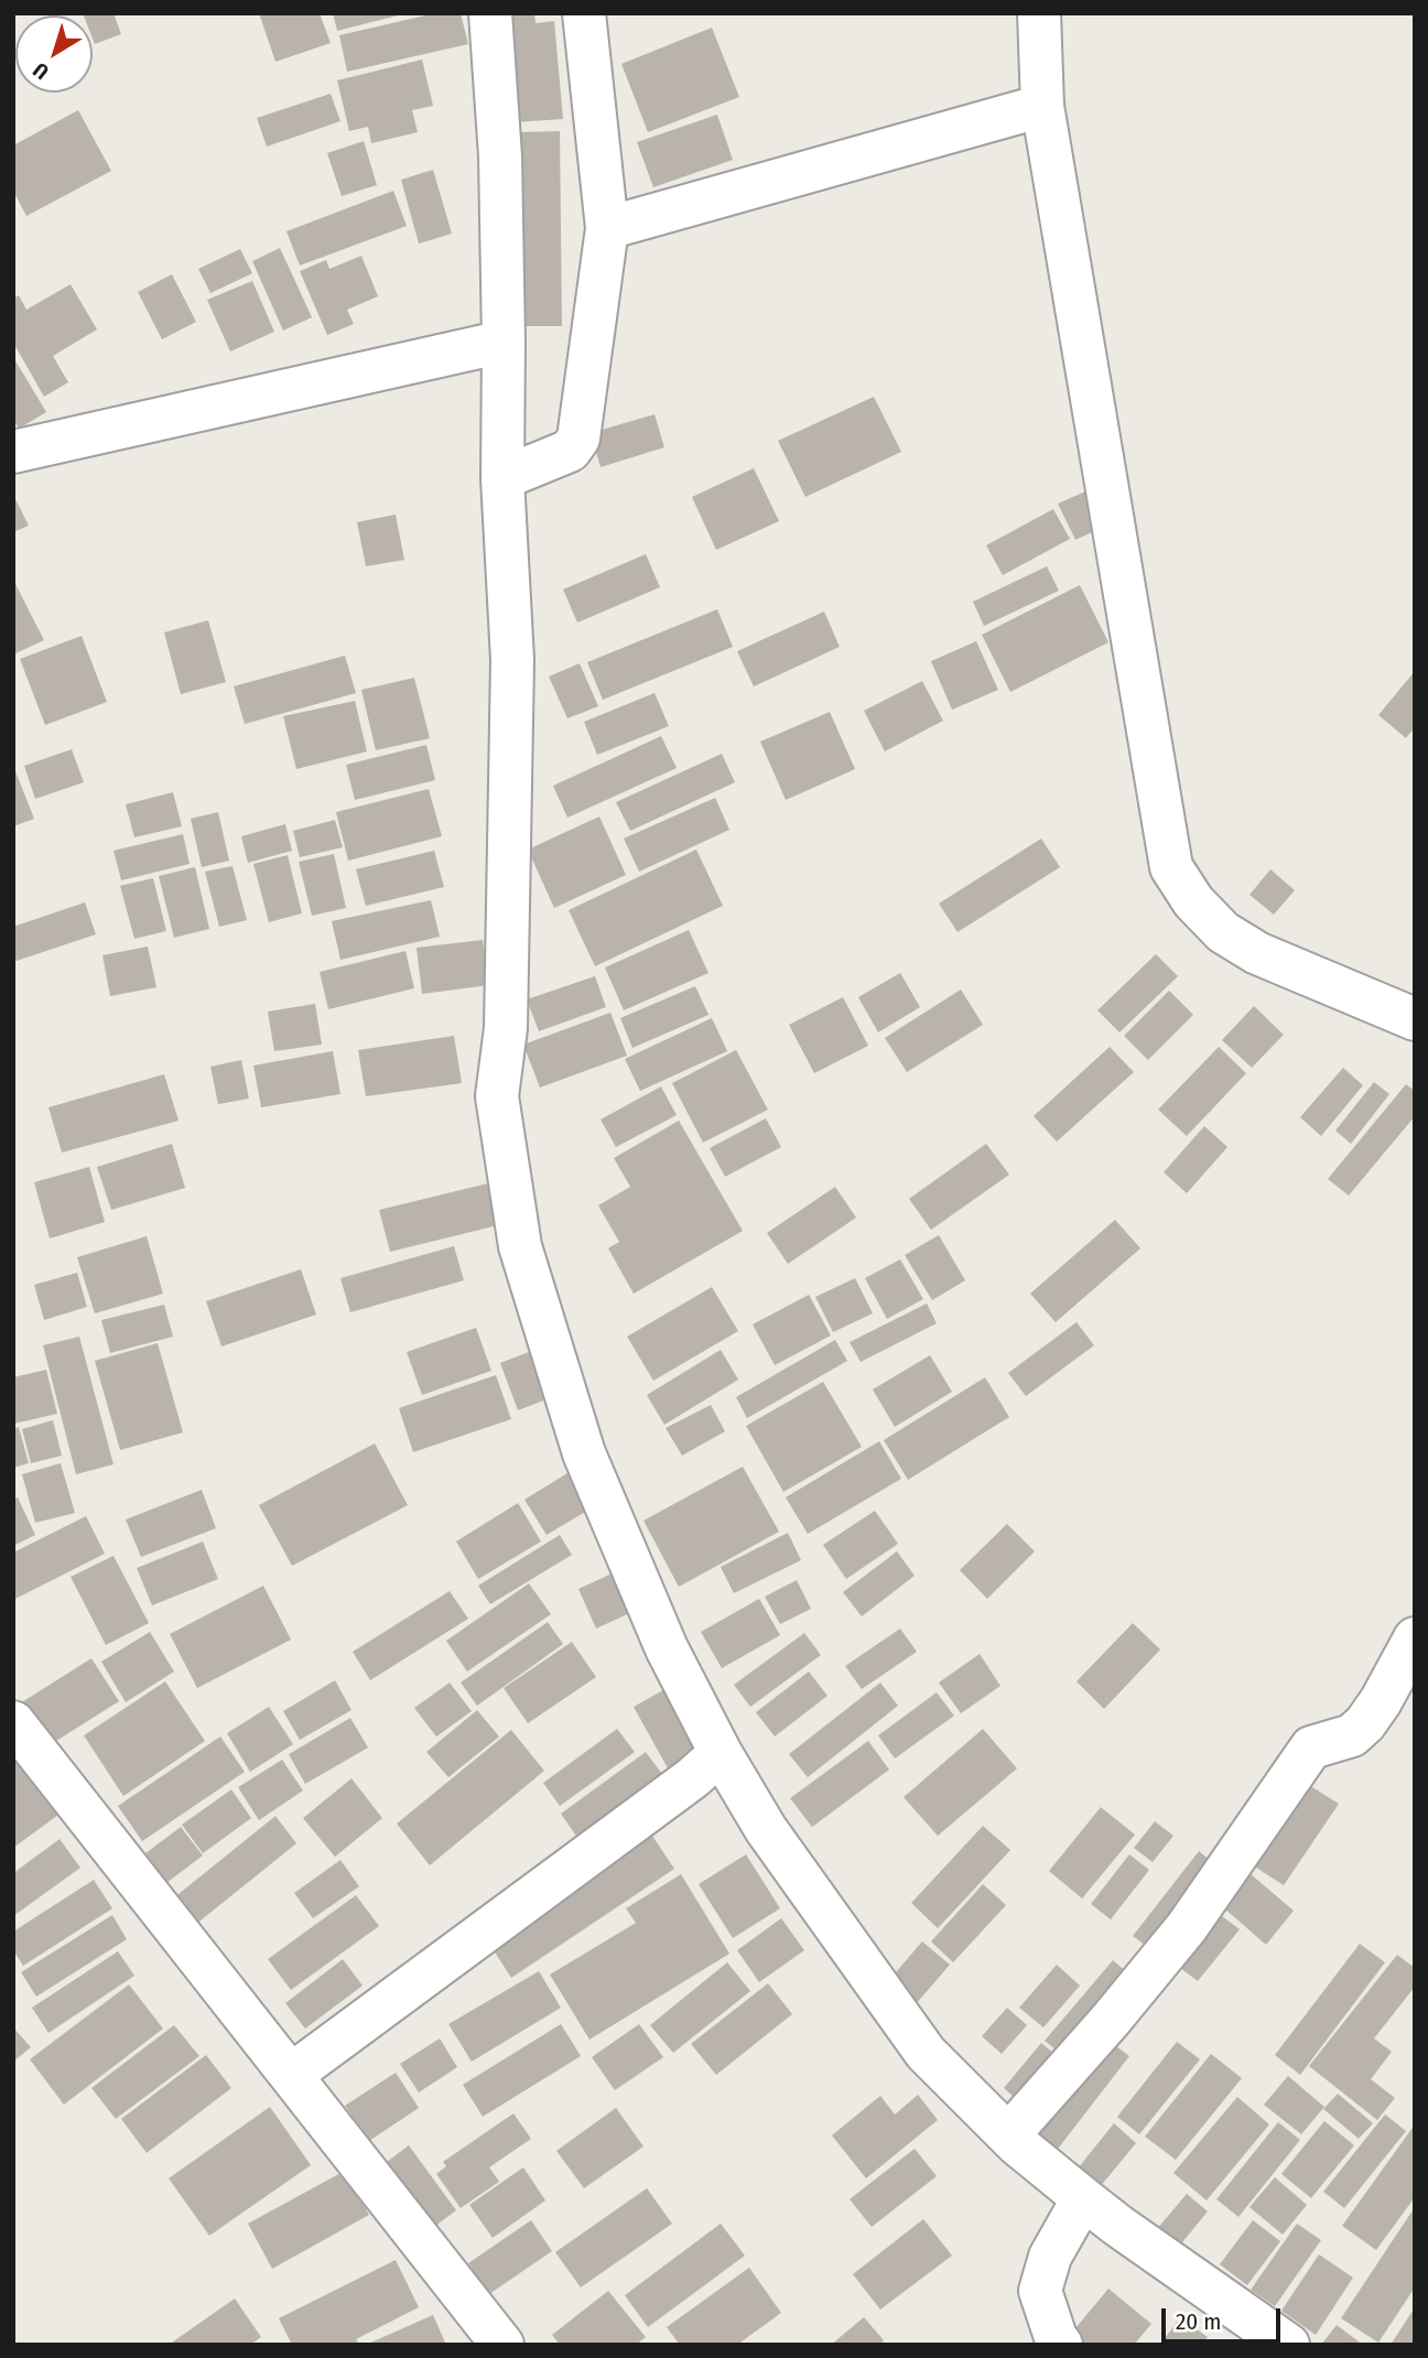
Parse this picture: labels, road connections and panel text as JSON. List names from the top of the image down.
{
  "scale_bar": "20 m",
  "north": "bottom left"
}
